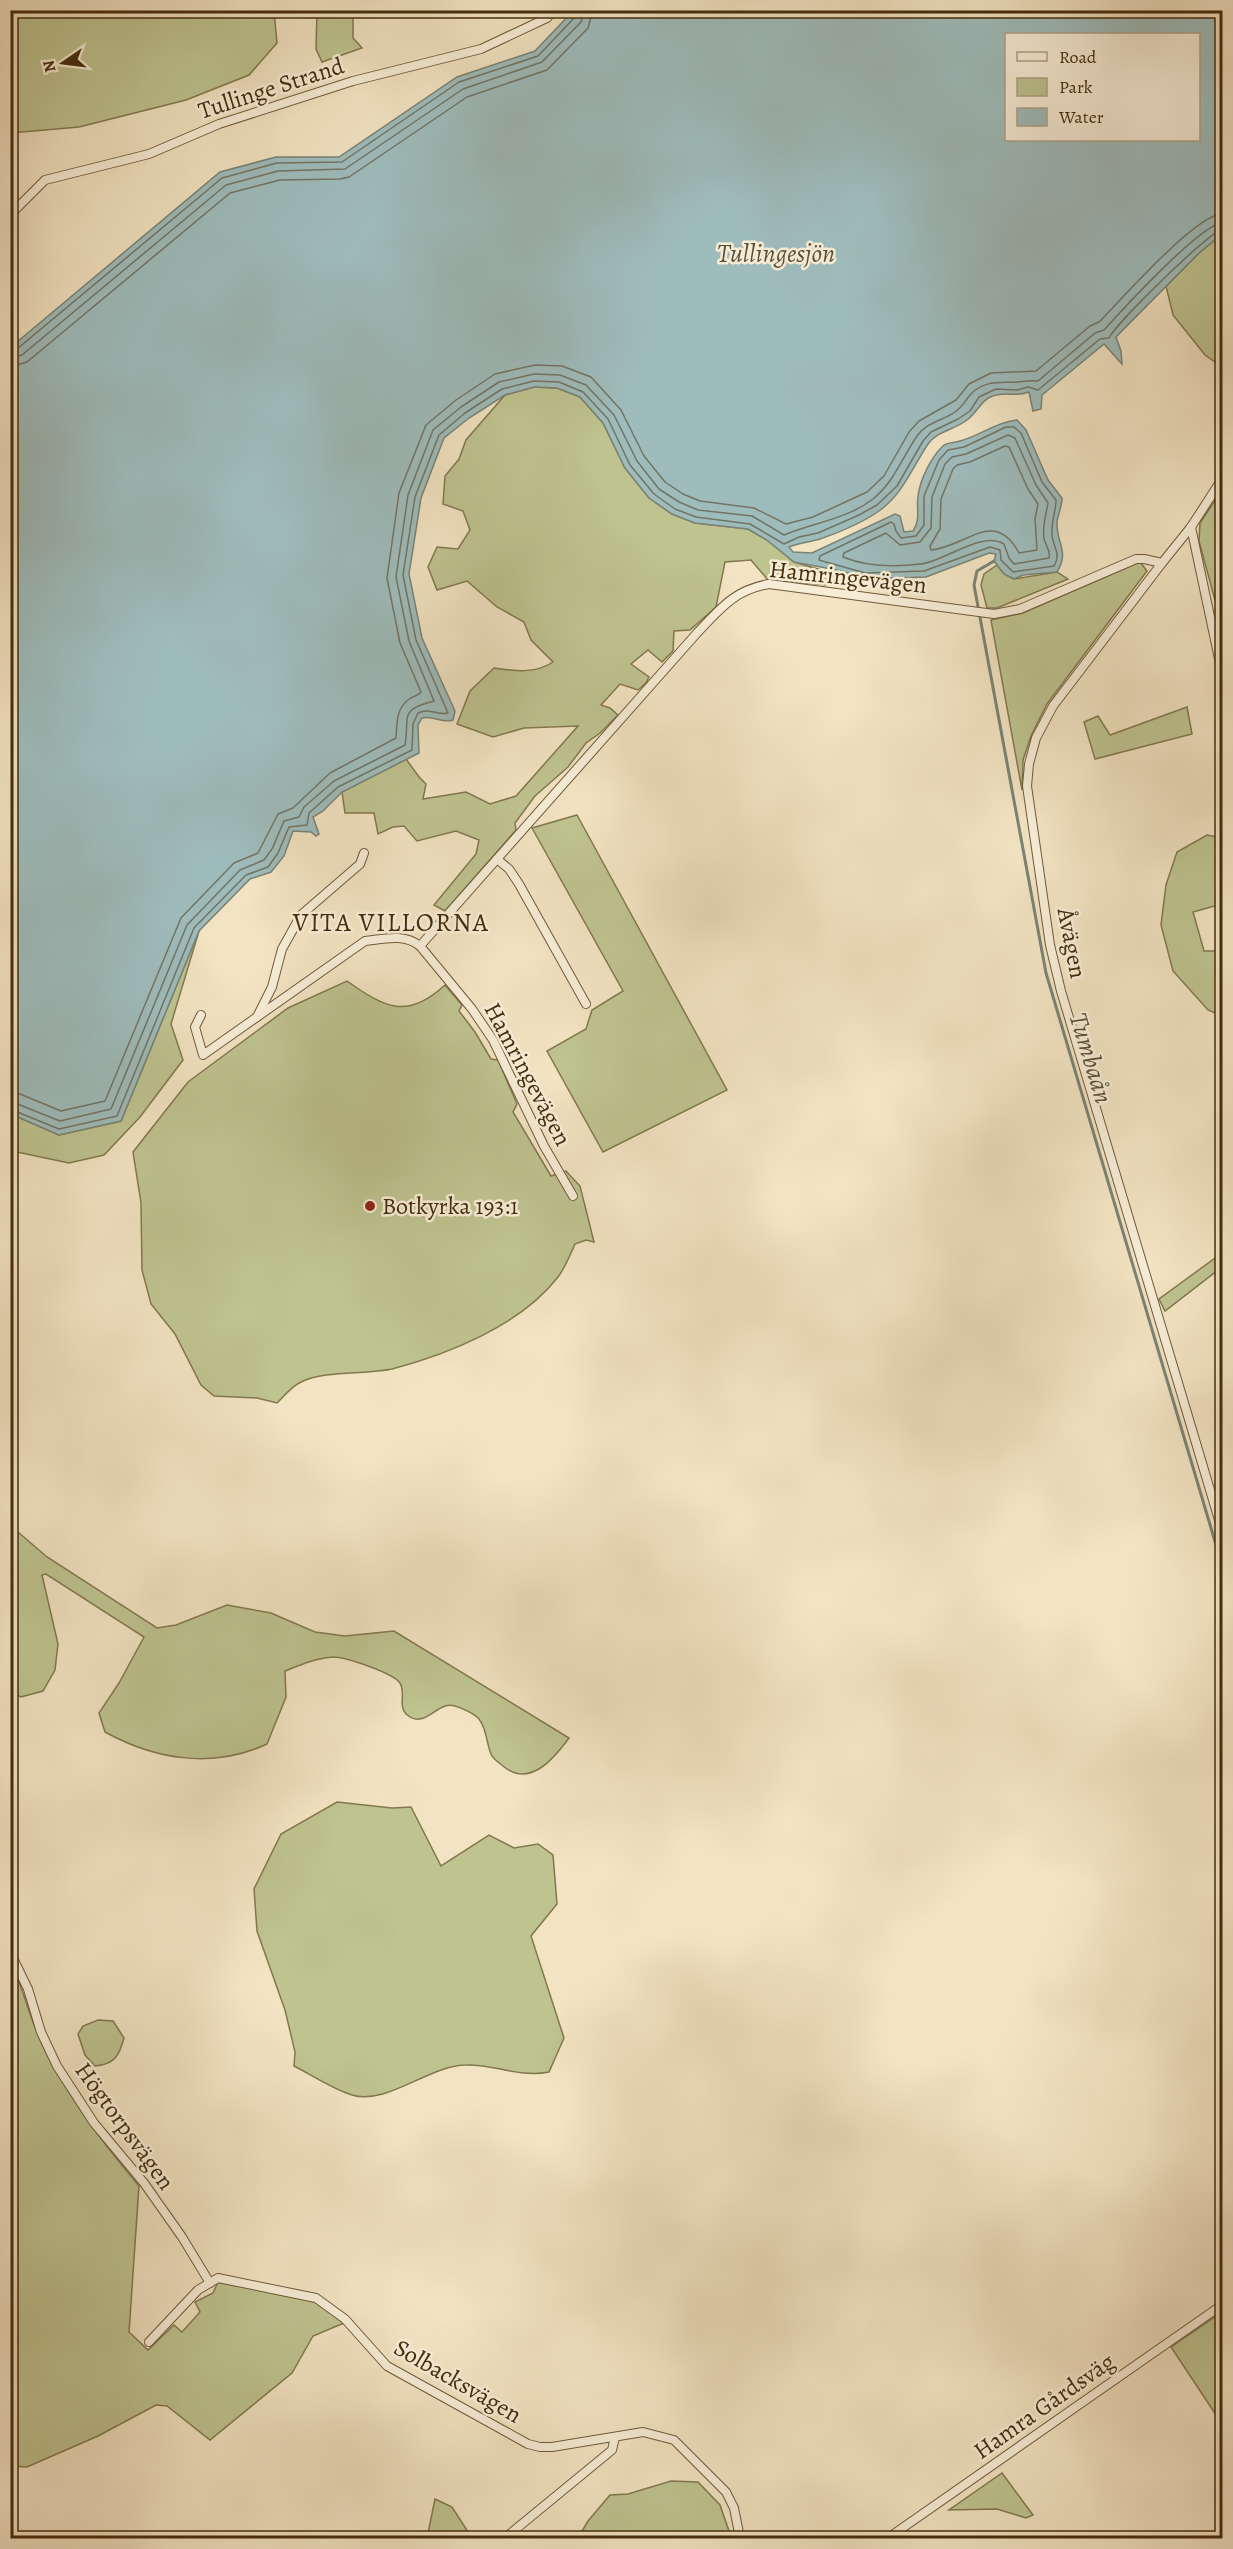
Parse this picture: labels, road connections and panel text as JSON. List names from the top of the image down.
{
  "streets": {
    "street": [
      "Tullinge Strand",
      "Hamringevägen",
      "Åvägen",
      "Högtorpsvägen",
      "Solbacksvägen",
      "Hamra Gårdsväg"
    ]
  },
  "crossings": [
    ["Hamringevägen", "Åvägen"],
    ["Högtorpsvägen", "Solbacksvägen"]
  ],
  "districts": ["VITA VILLORNA"],
  "water": ["Tullingesjön", "Tumbaån"],
  "places": ["Botkyrka 193:1"],
  "legend": ["Road", "Park", "Water"],
  "north": "left"
}
